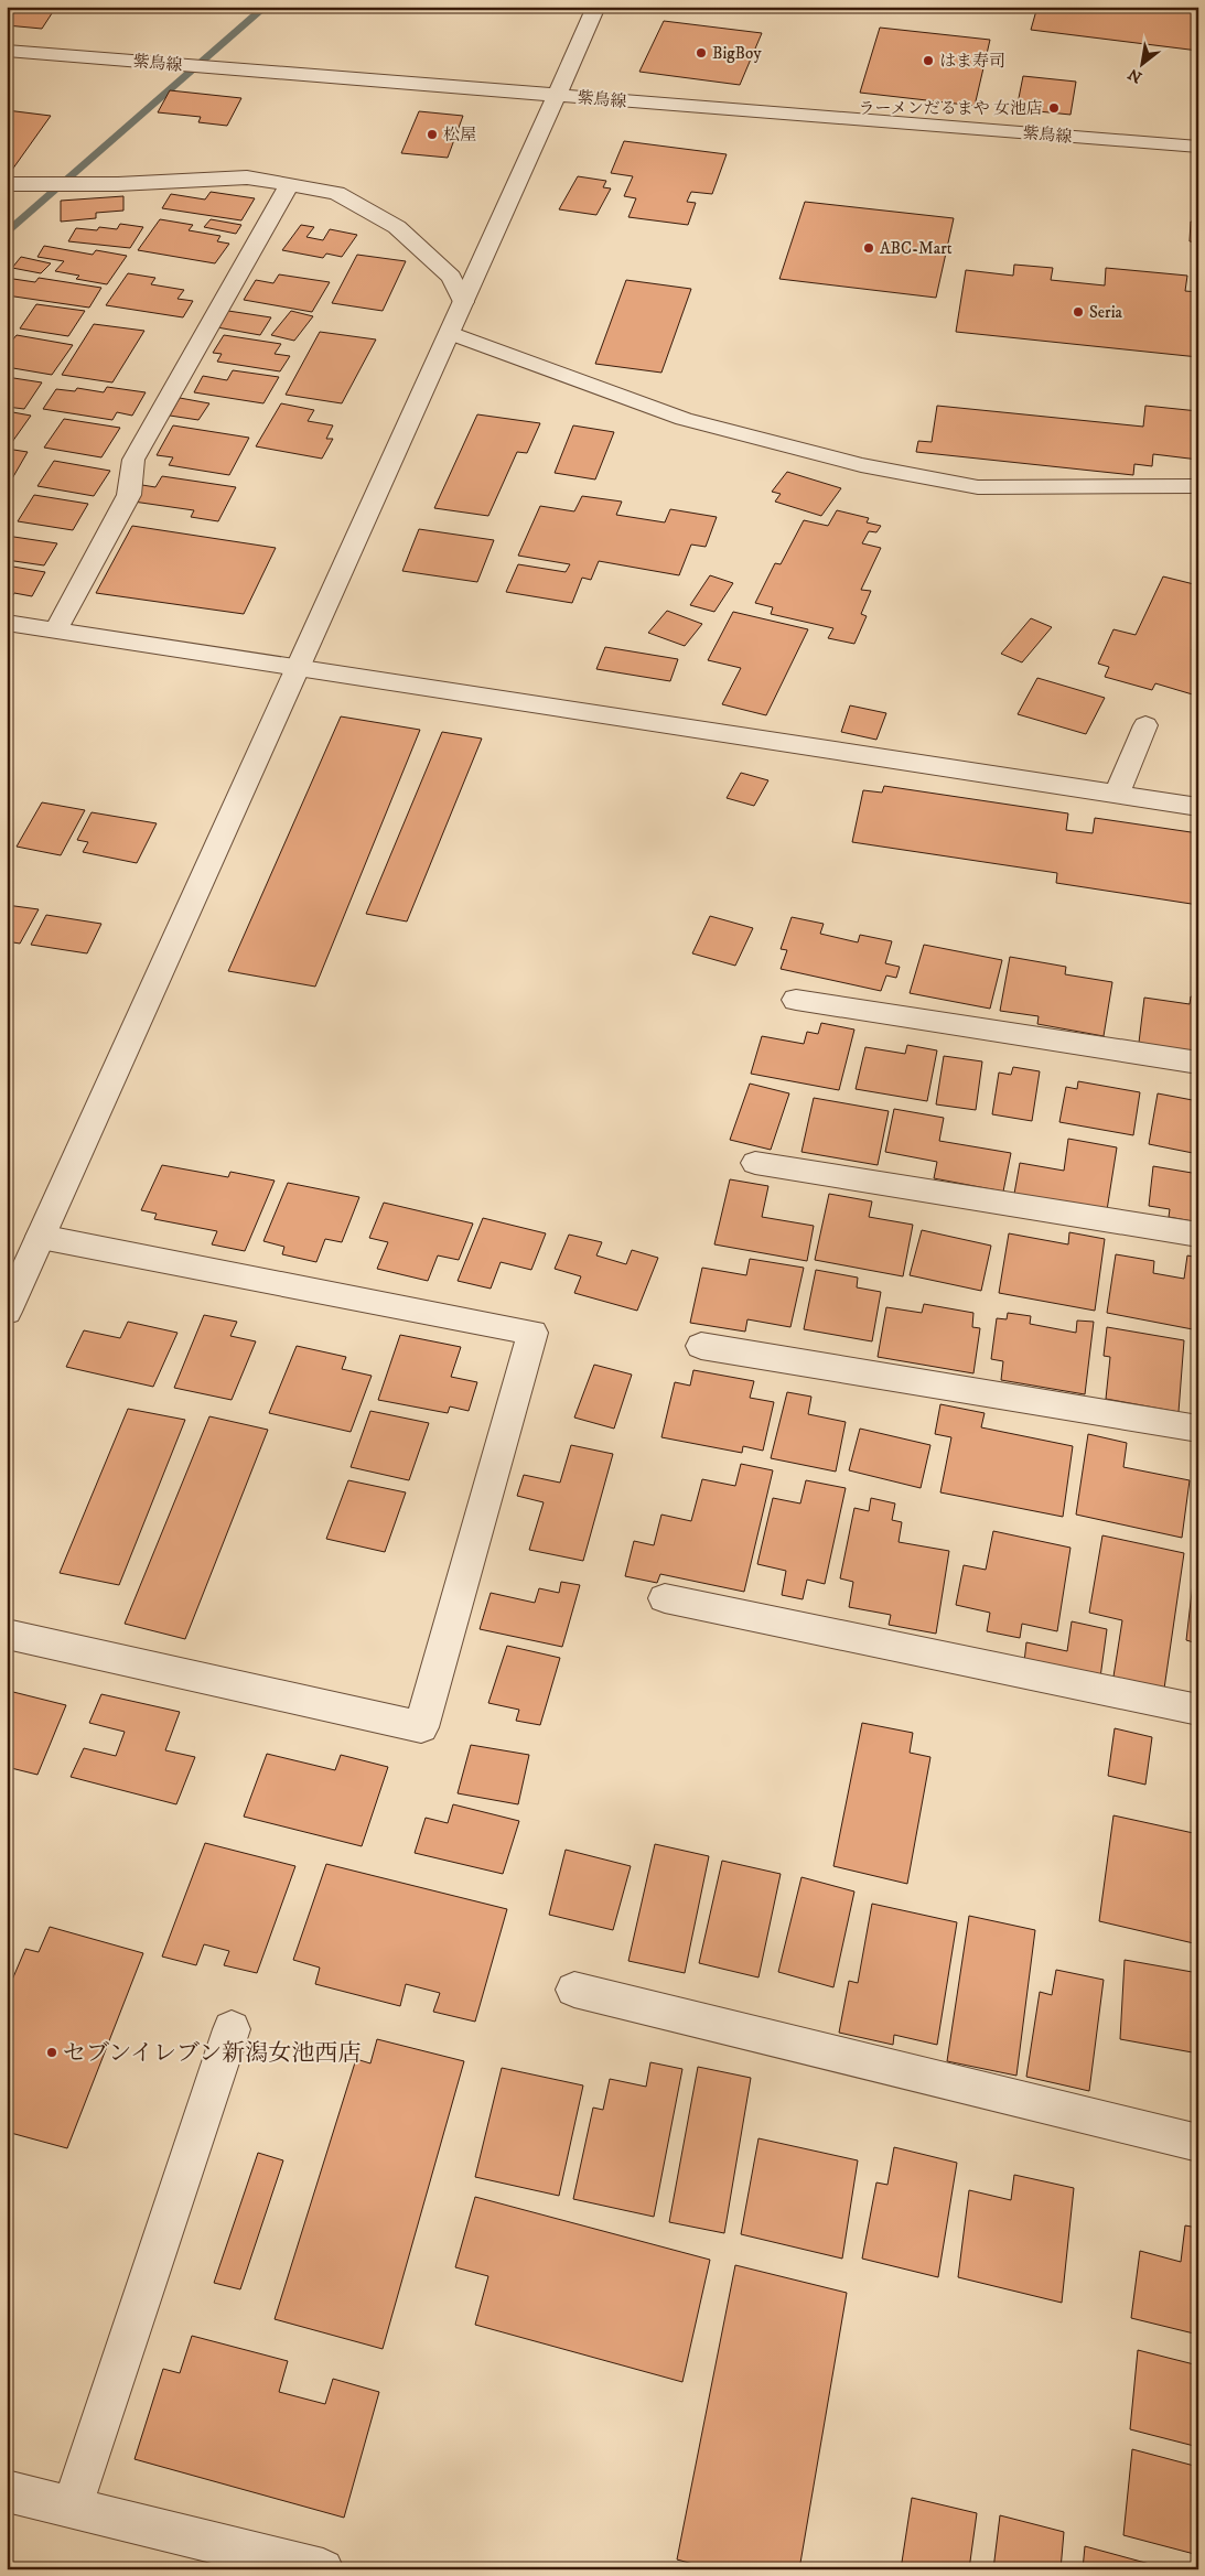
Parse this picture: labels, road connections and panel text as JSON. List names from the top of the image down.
{
  "streets": {
    "street": ["紫鳥線"]
  },
  "places": [
    "BigBoy",
    "はま寿司",
    "ラーメンだるまや 女池店",
    "松屋",
    "ABC-Mart",
    "Seria",
    "セブンイレブン新潟女池西店"
  ],
  "north": "bottom left"
}
